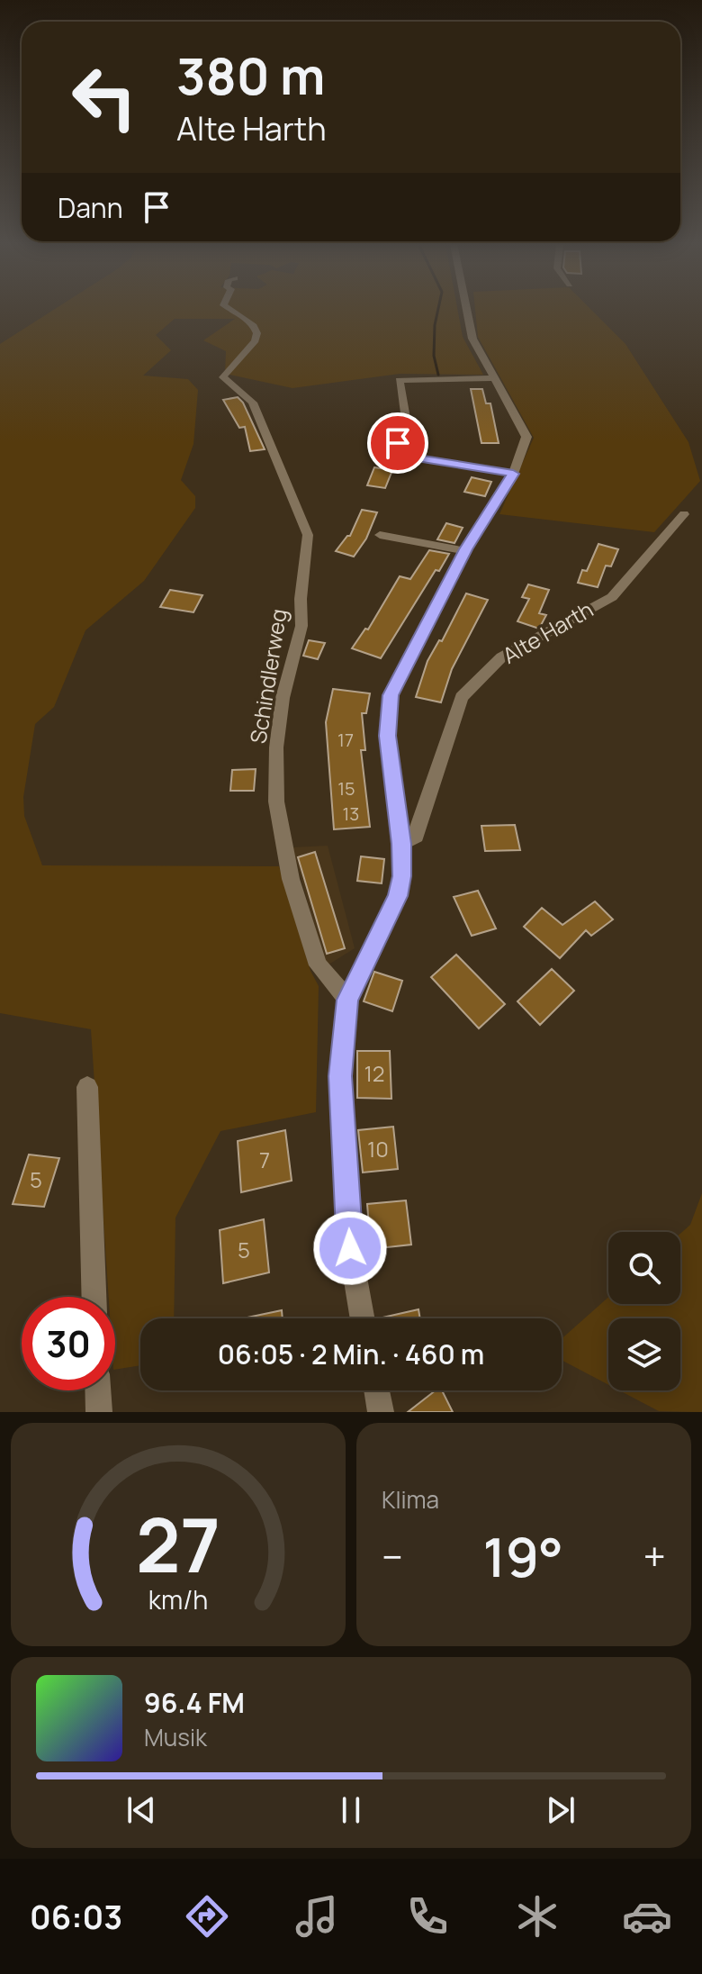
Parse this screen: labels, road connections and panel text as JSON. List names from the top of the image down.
{
  "streets": {
    "street": ["Alte Harth", "Schindlerweg"]
  },
  "house_numbers": [
    "17",
    "15",
    "13",
    "12",
    "10",
    "7",
    "5",
    "5"
  ],
  "page": {
    "turn": ["380 m", "Alte Harth"],
    "then": "Dann",
    "limit": "30",
    "trip": "06:05 · 2 Min. · 460 m",
    "tile": "Klima",
    "heat": ["−", "19°", "+"],
    "song": ["96.4 FM", "Musik"],
    "tabs": "06:03",
    "gauge": ["27", "km/h"]
  }
}
